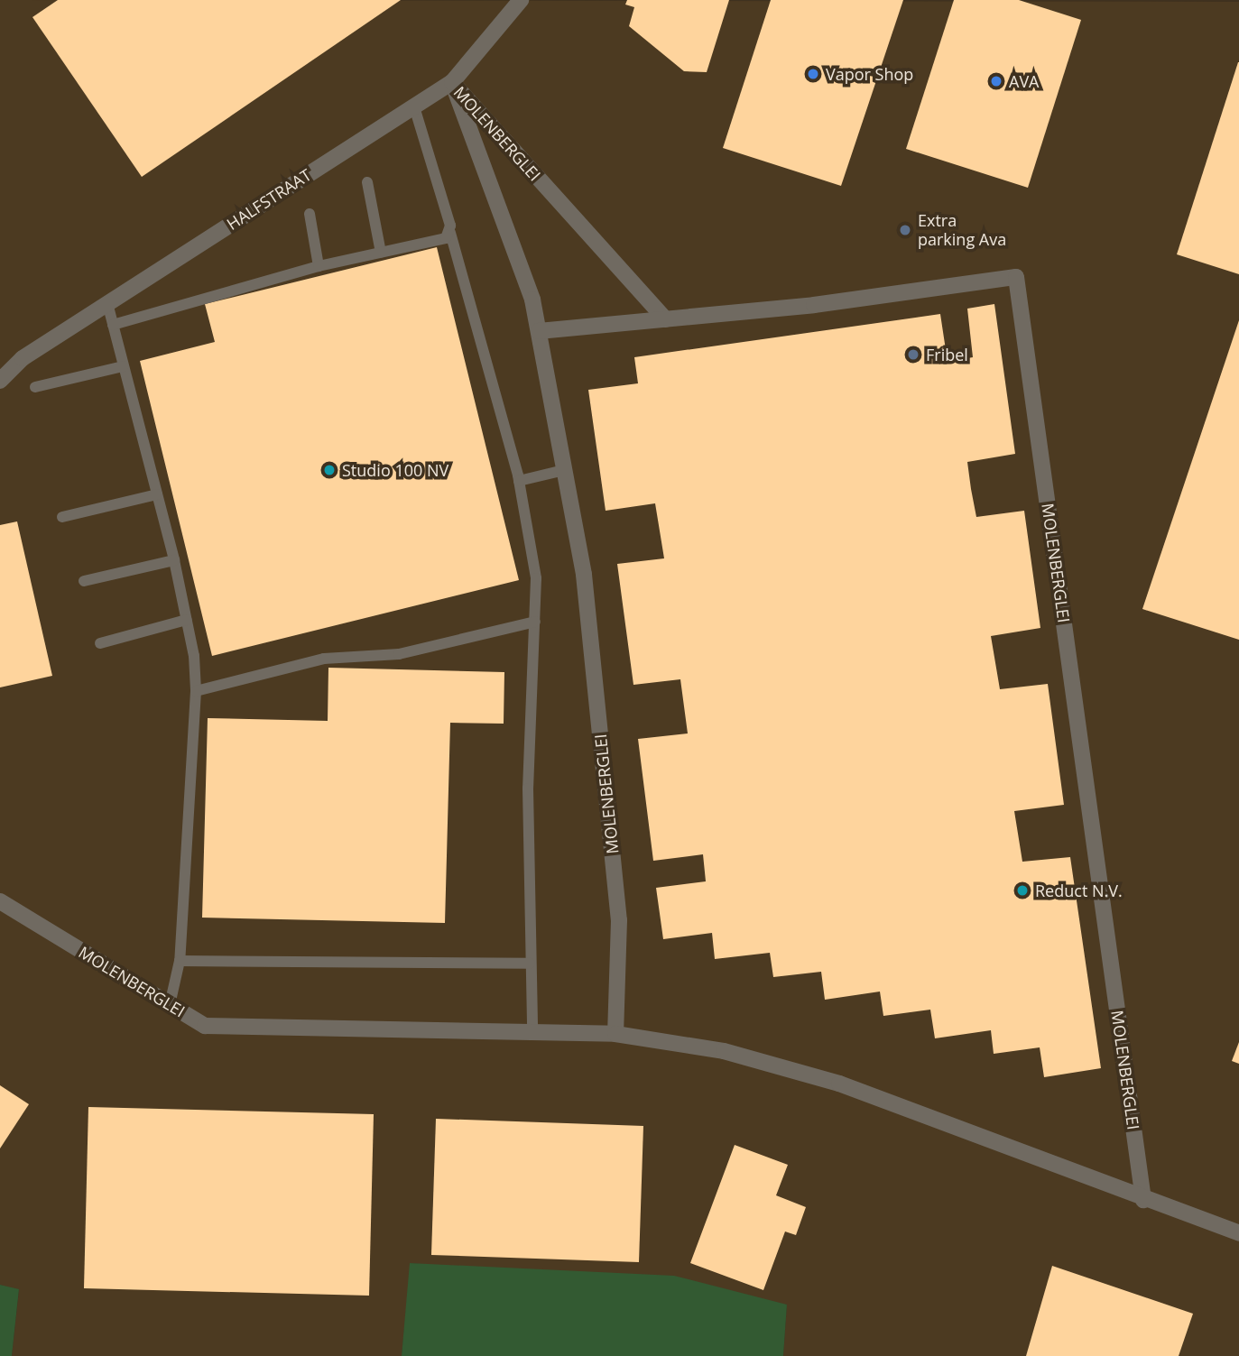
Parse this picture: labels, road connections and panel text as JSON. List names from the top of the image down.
{
  "streets": {
    "street": ["MOLENBERGLEI", "HALFSTRAAT"]
  },
  "crossings": [
    ["MOLENBERGLEI", "HALFSTRAAT"]
  ],
  "places": [
    "Vapor Shop",
    "AVA",
    "Extra parking Ava",
    "Fribel",
    "Studio 100 NV",
    "Reduct N.V."
  ]
}
